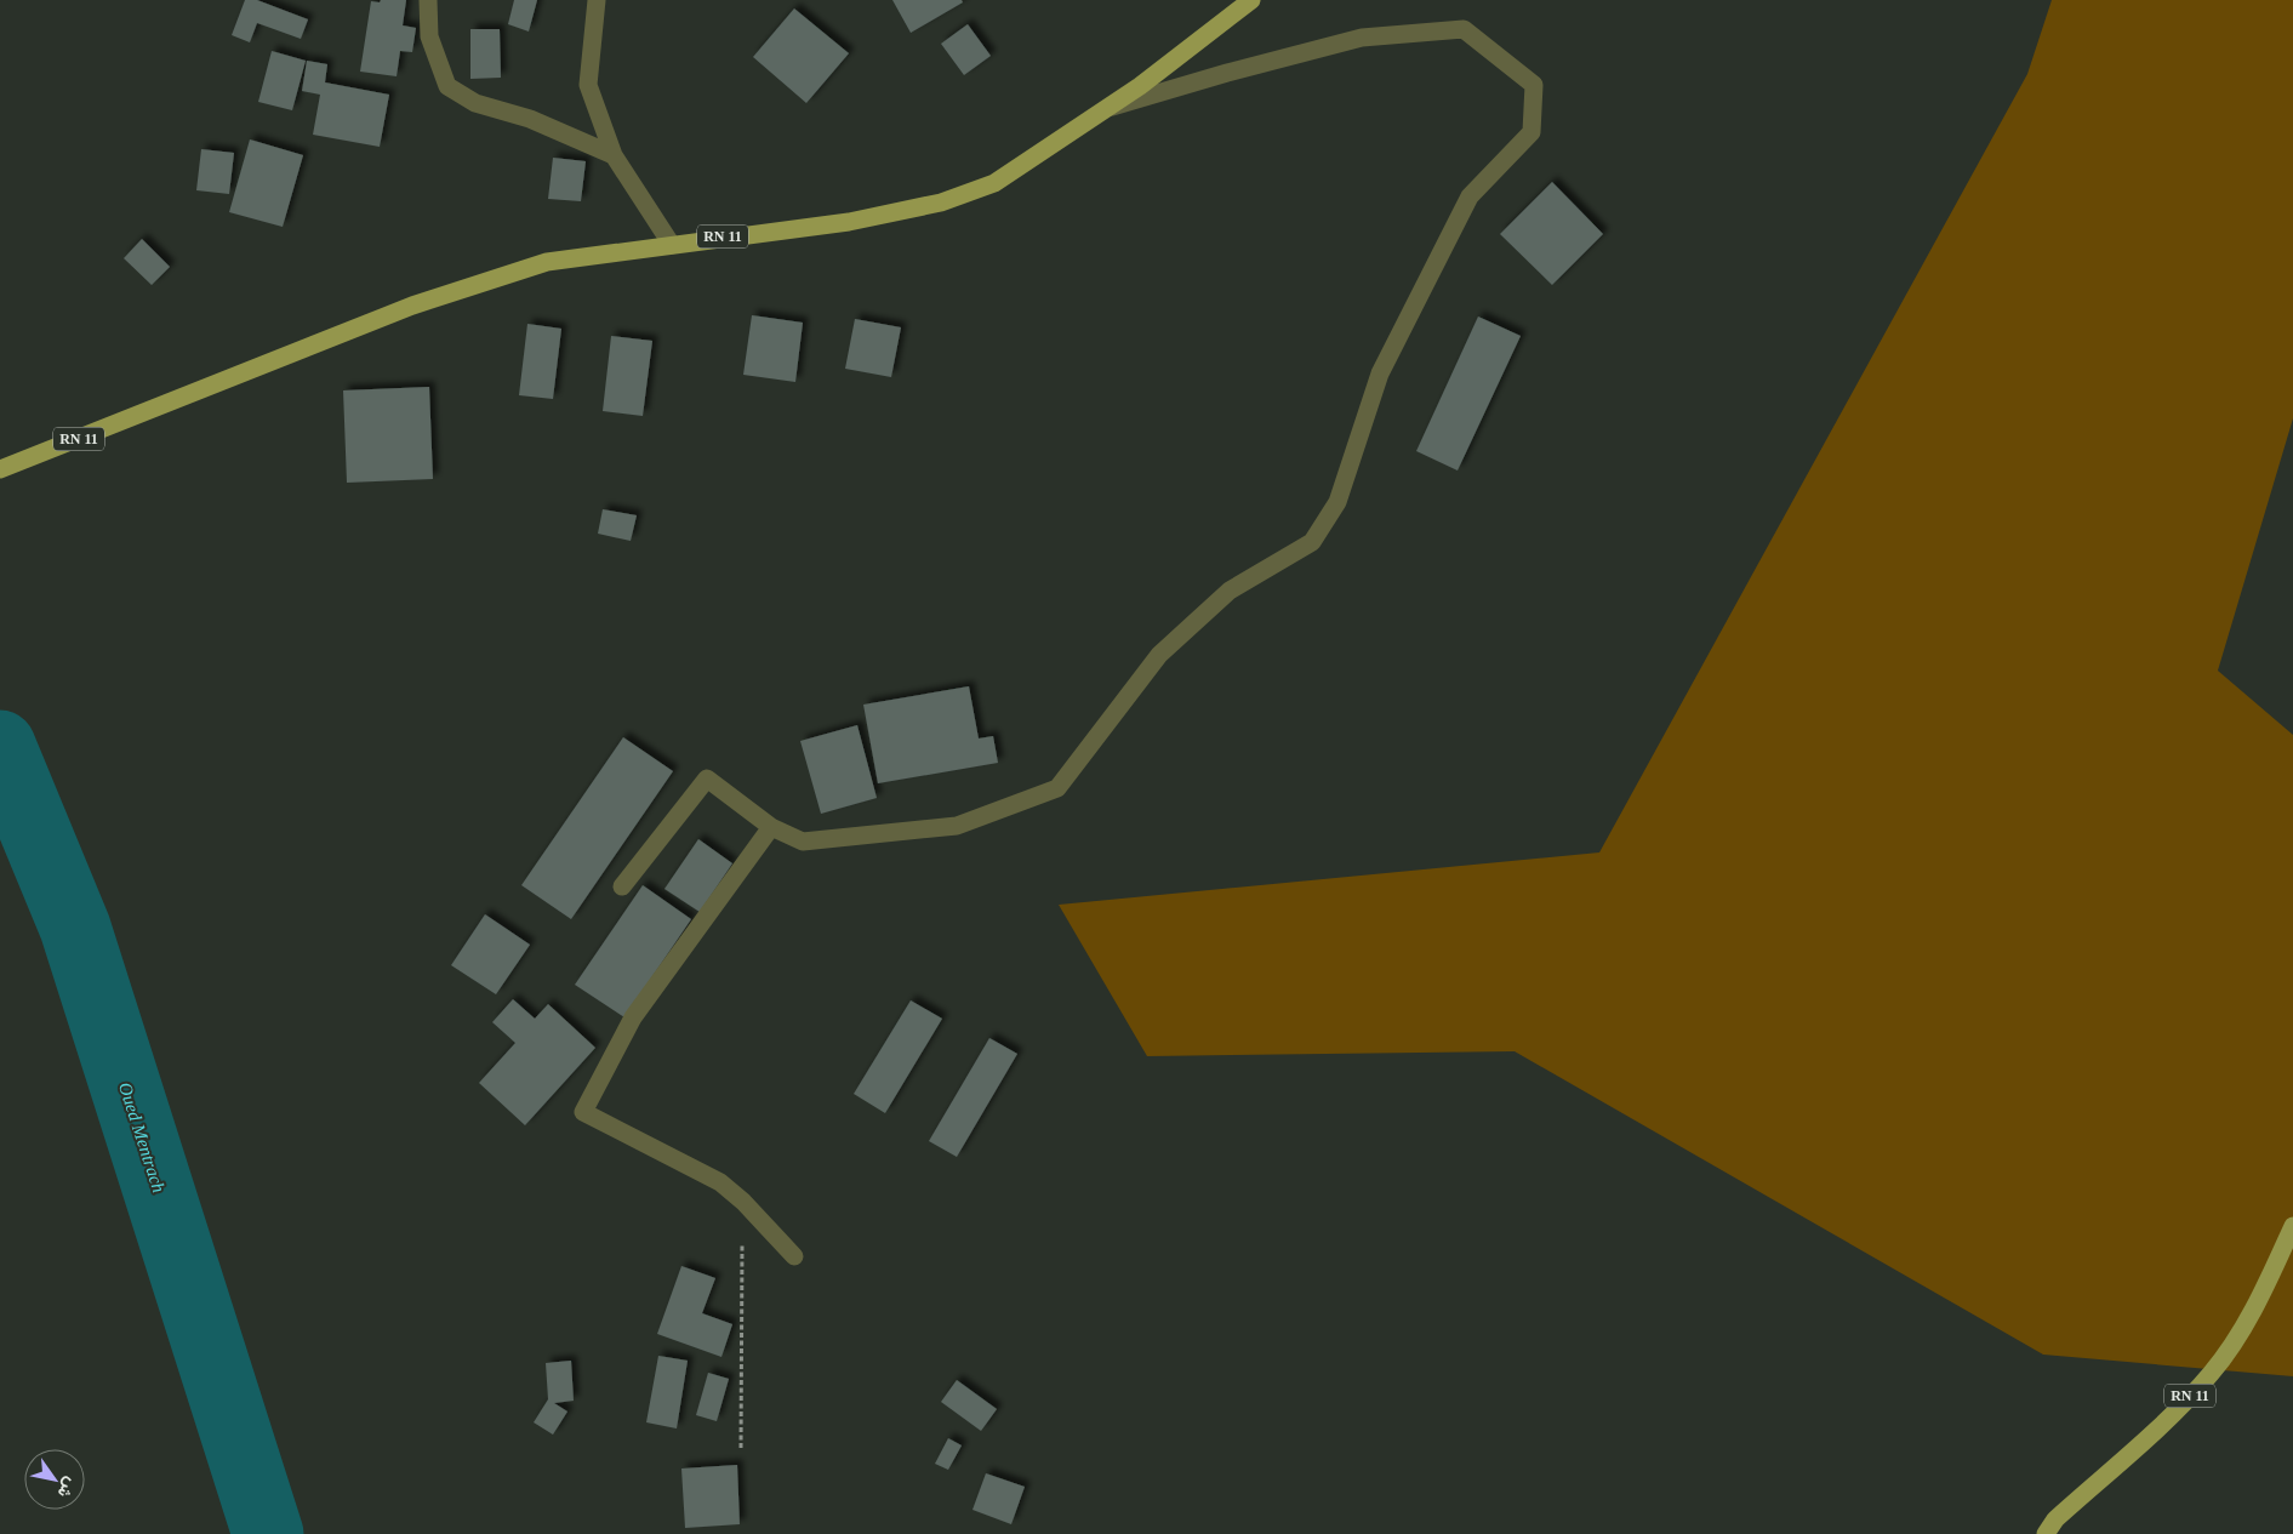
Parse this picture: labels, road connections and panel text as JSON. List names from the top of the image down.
{
  "streets": {
    "main road": ["RN 11"]
  },
  "water": ["Oued Mentrach"],
  "north": "bottom right"
}
